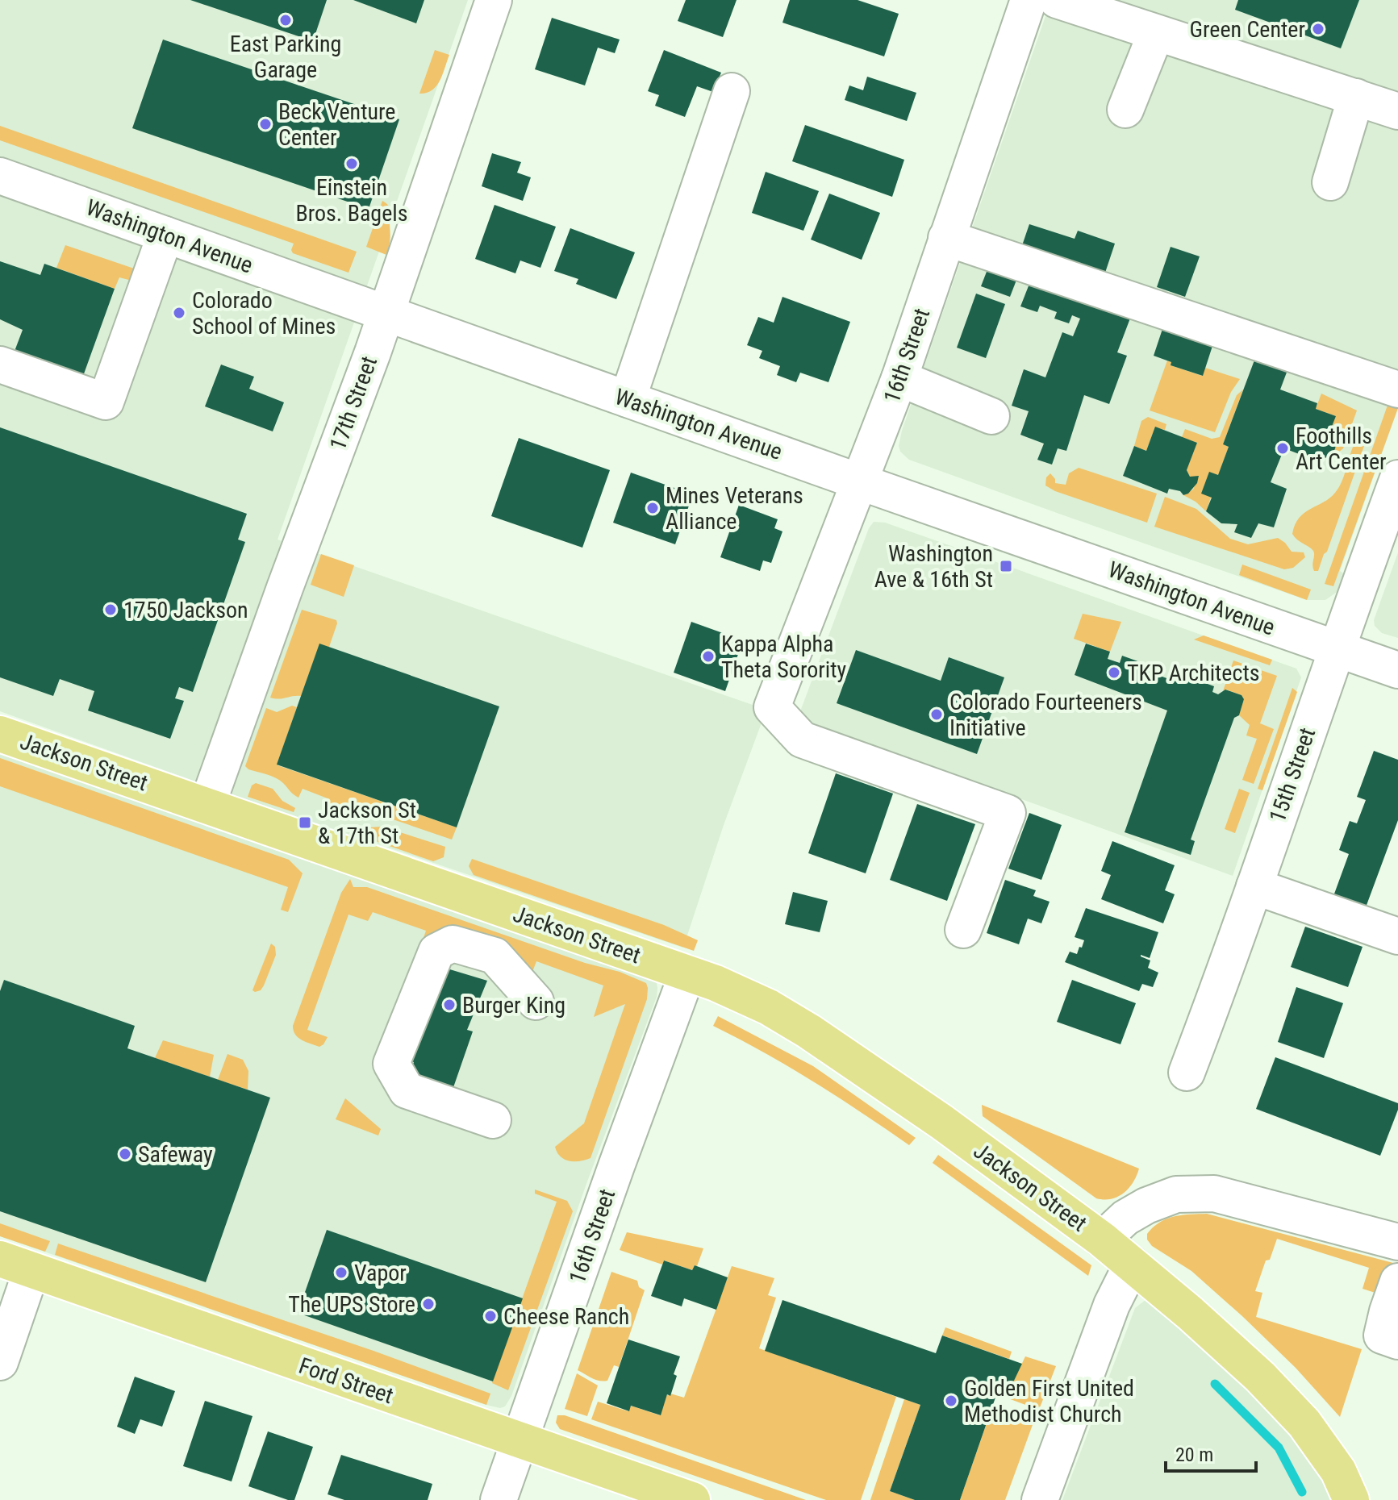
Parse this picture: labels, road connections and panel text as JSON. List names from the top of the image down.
{
  "streets": {
    "main road": ["Jackson Street", "Ford Street"],
    "street": [
      "Washington Avenue",
      "16th Street",
      "17th Street",
      "15th Street"
    ]
  },
  "crossings": [
    ["Washington Avenue", "16th Street"],
    ["Washington Avenue", "17th Street"],
    ["Washington Avenue", "15th Street"],
    ["16th Street", "Jackson Street"],
    ["16th Street", "Ford Street"],
    ["17th Street", "Jackson Street"]
  ],
  "places": {
    "other": [
      "East Parking Garage",
      "Green Center",
      "Beck Venture Center",
      "Einstein Bros. Bagels",
      "Colorado School of Mines",
      "Foothills Art Center",
      "Mines Veterans Alliance",
      "1750 Jackson",
      "Kappa Alpha Theta Sorority",
      "TKP Architects",
      "Colorado Fourteeners Initiative",
      "Burger King",
      "Safeway",
      "Vapor",
      "The UPS Store",
      "Cheese Ranch",
      "Golden First United Methodist Church"
    ],
    "transit": ["Washington Ave & 16th St", "Jackson St & 17th St"]
  },
  "scale_bar": "20 m"
}
